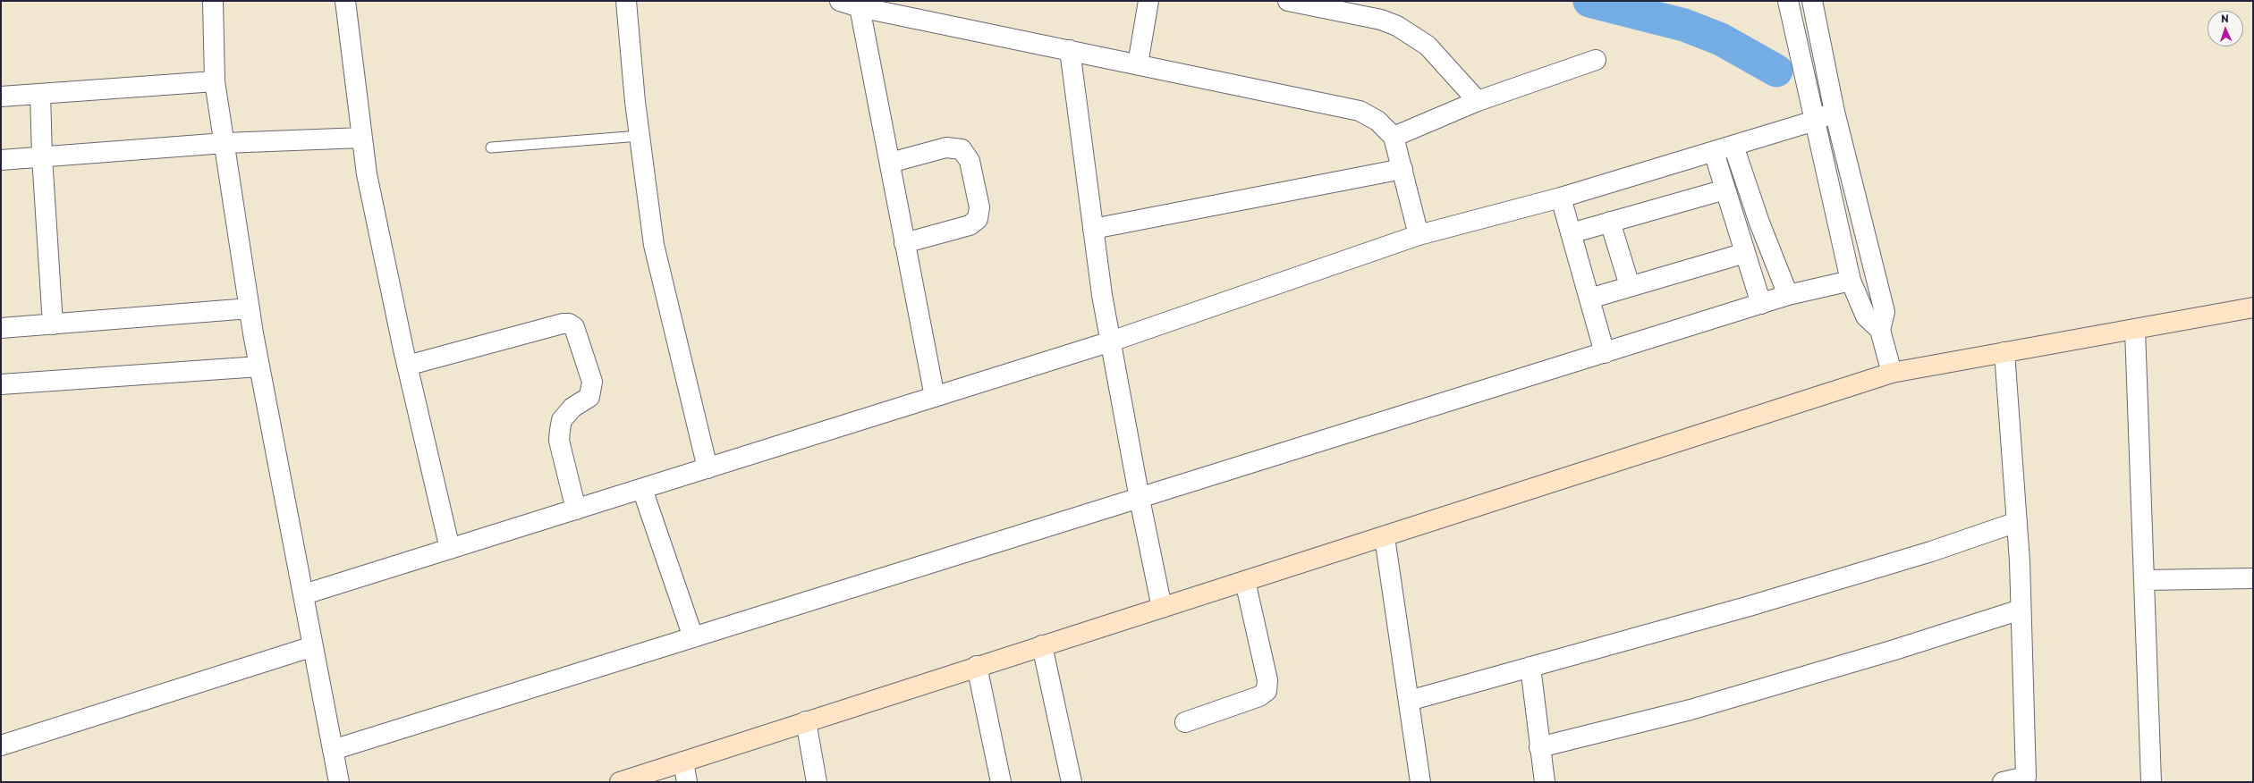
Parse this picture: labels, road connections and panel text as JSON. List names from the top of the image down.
{
  "north": "top"
}
